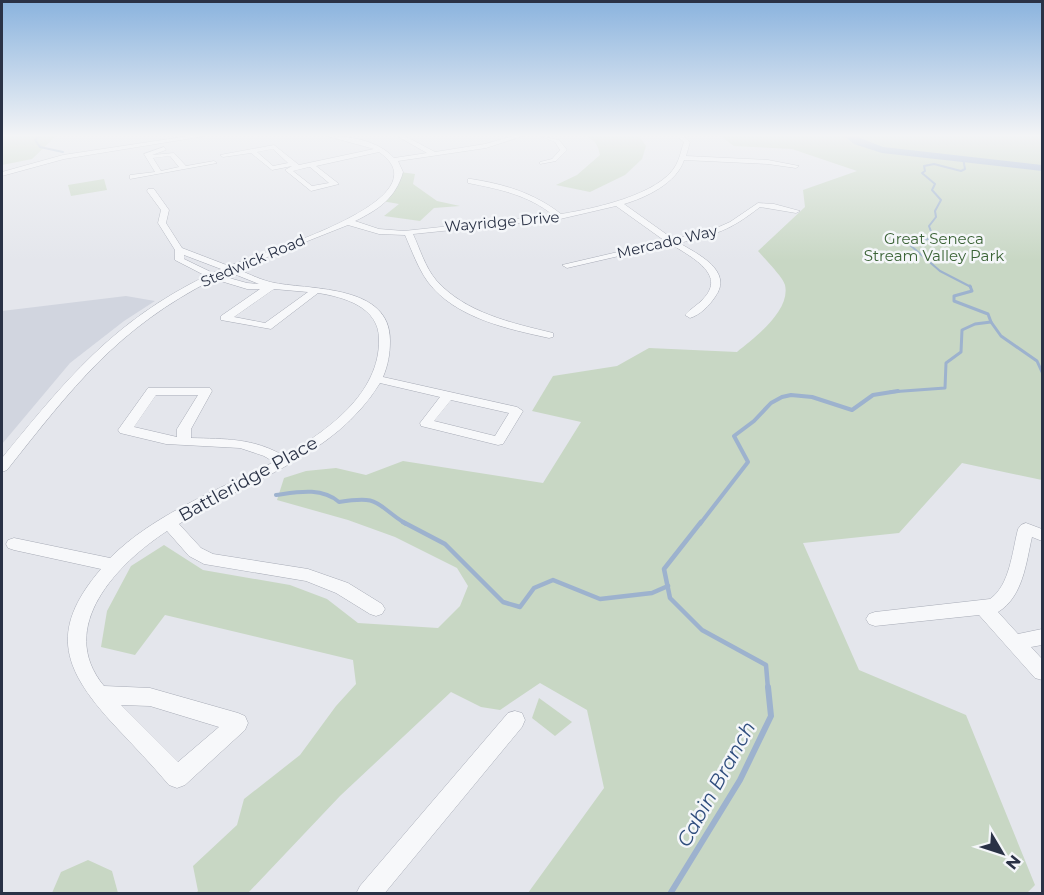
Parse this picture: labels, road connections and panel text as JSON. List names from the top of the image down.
{
  "streets": {
    "street": [
      "Wayridge Drive",
      "Mercado Way",
      "Stedwick Road",
      "Battleridge Place"
    ]
  },
  "crossings": [
    ["Wayridge Drive", "Stedwick Road"],
    ["Stedwick Road", "Battleridge Place"]
  ],
  "water": ["Cabin Branch"],
  "parks": ["Great Seneca Stream Valley Park"],
  "north": "bottom right"
}
